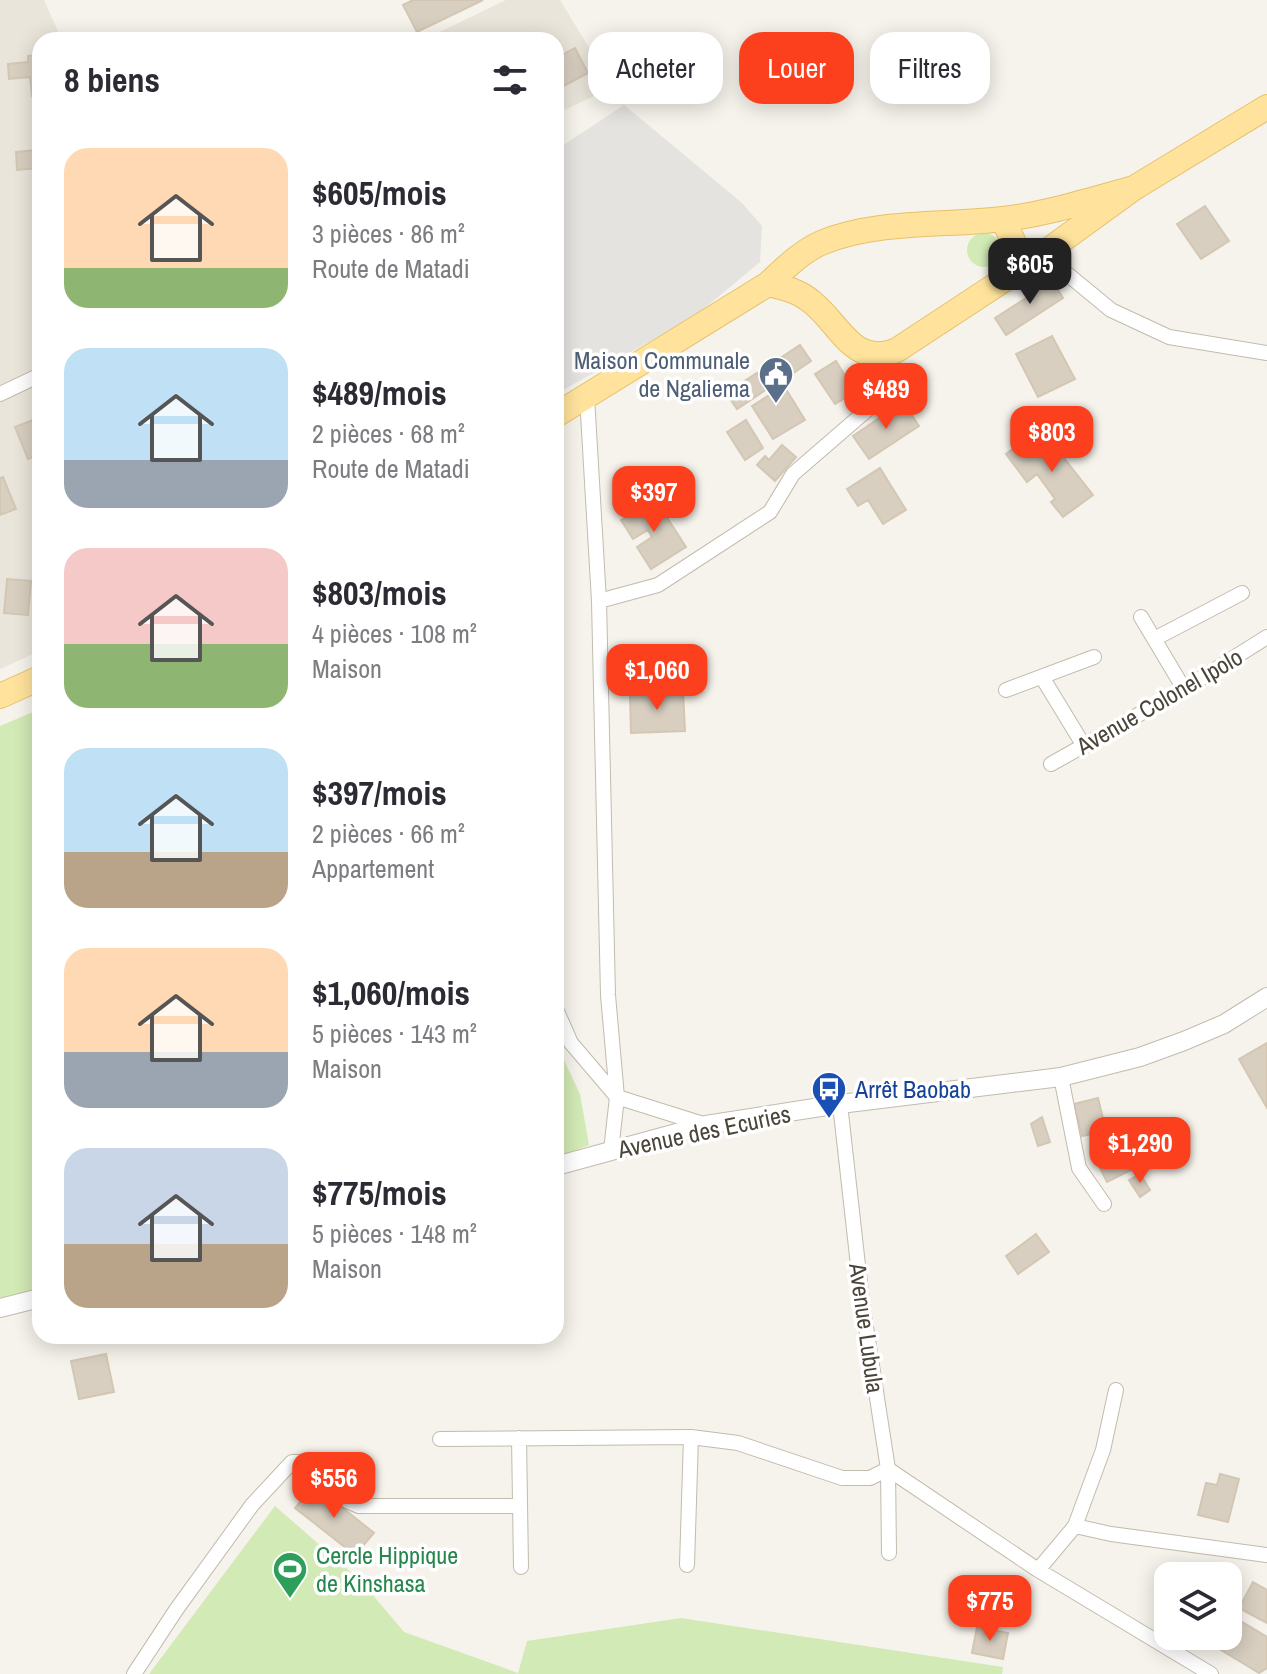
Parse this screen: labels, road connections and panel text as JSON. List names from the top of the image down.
{
  "streets": {
    "street": ["Avenue Colonel Ipolo", "Avenue des Ecuries", "Avenue Lubula"]
  },
  "crossings": [
    ["Avenue des Ecuries", "Avenue Lubula"]
  ],
  "places": {
    "public building": ["Maison Communale de Ngaliema"],
    "bus stop": ["Arrêt Baobab"],
    "sports": ["Cercle Hippique de Kinshasa"]
  },
  "page": {
    "chip": ["Acheter", "Louer", "Filtres"],
    "heading": "8 biens",
    "list": [
      {
        "name": "$605/mois",
        "note": "3 pièces · 86 m² · Route de Matadi"
      },
      {
        "name": "$489/mois",
        "note": "2 pièces · 68 m² · Route de Matadi"
      },
      {
        "name": "$803/mois",
        "note": "4 pièces · 108 m² · Maison"
      },
      {
        "name": "$397/mois",
        "note": "2 pièces · 66 m² · Appartement"
      },
      {
        "name": "$1,060/mois",
        "note": "5 pièces · 143 m² · Maison"
      },
      {
        "name": "$775/mois",
        "note": "5 pièces · 148 m² · Maison"
      }
    ],
    "price": [
      "$605",
      "$489",
      "$803",
      "$397",
      "$1,060",
      "$1,290",
      "$556",
      "$775"
    ]
  }
}
